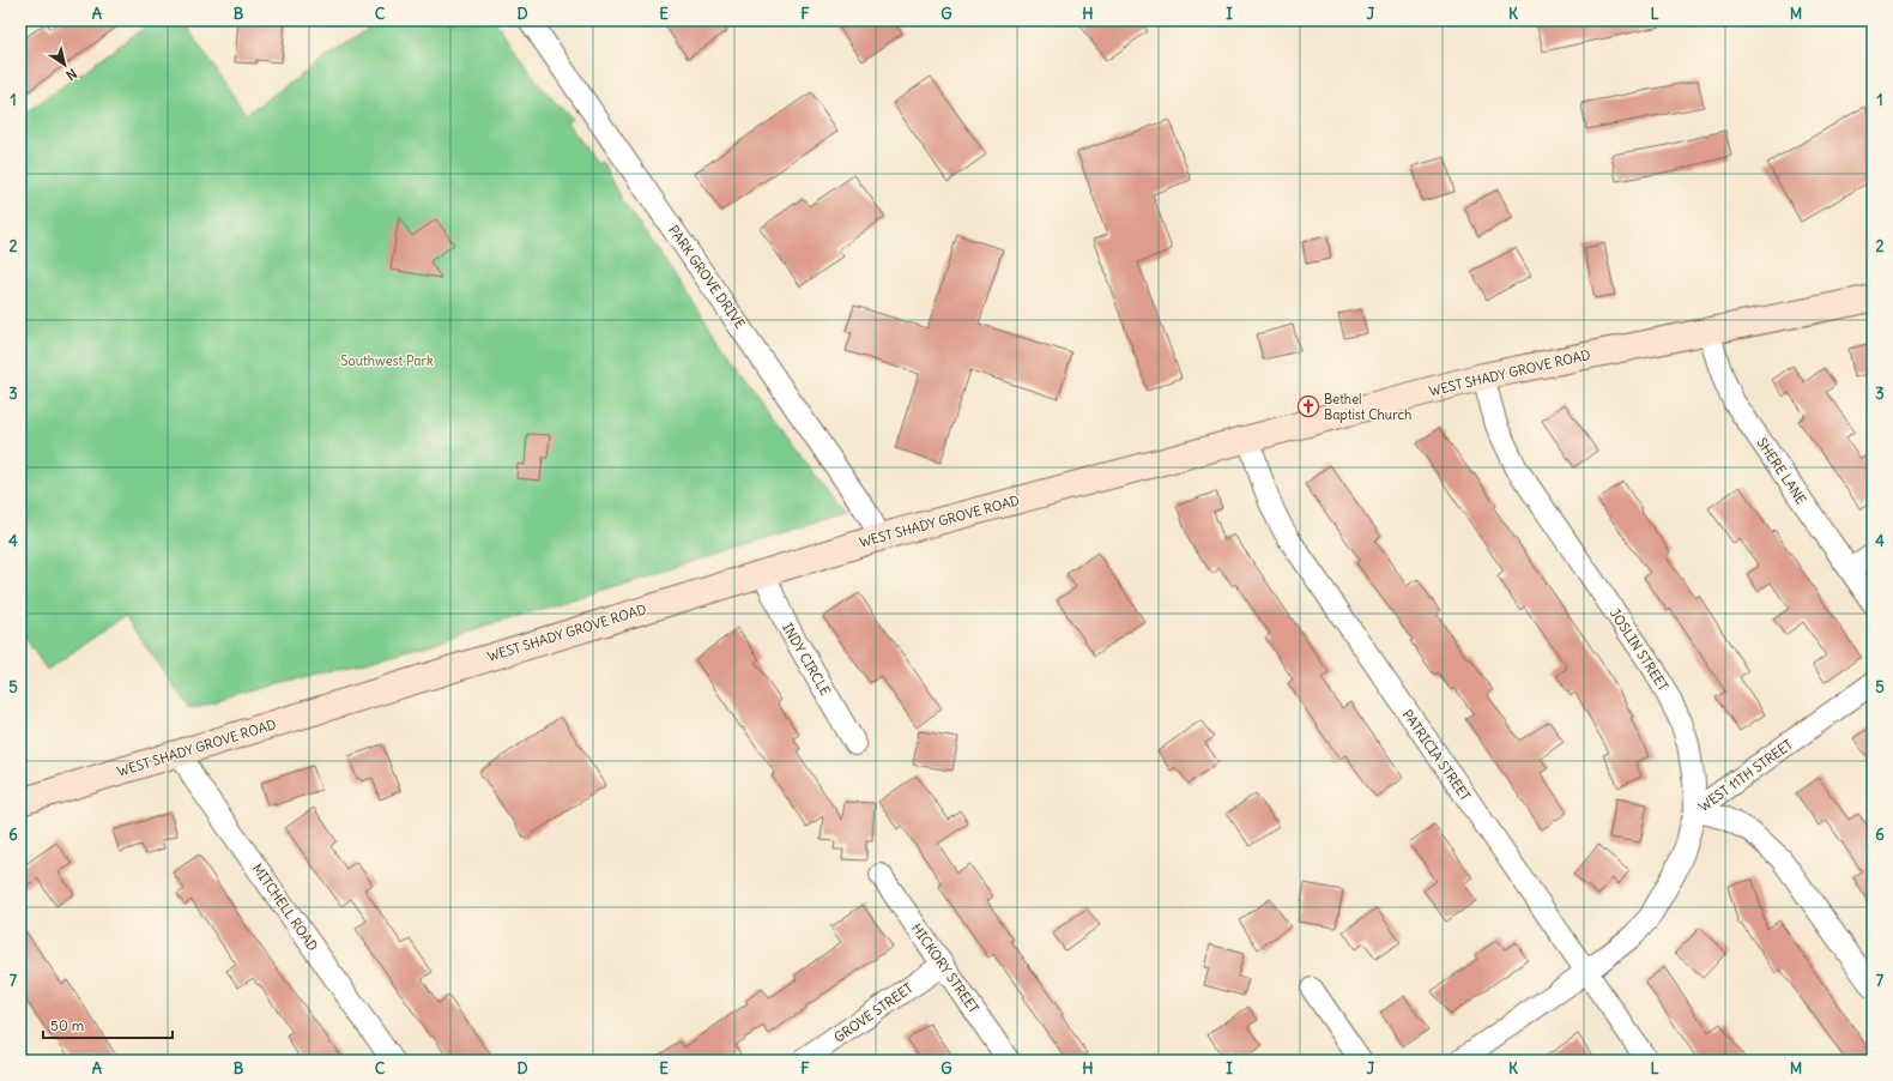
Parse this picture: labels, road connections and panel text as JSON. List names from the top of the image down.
{
  "streets": {
    "main road": ["WEST SHADY GROVE ROAD"],
    "street": [
      "PARK GROVE DRIVE",
      "SHERE LANE",
      "JOSLIN STREET",
      "INDY CIRCLE",
      "PATRICIA STREET",
      "WEST 11TH STREET",
      "MITCHELL ROAD",
      "HICKORY STREET",
      "GROVE STREET"
    ]
  },
  "crossings": [
    ["PARK GROVE DRIVE", "WEST SHADY GROVE ROAD"],
    ["WEST SHADY GROVE ROAD", "SHERE LANE"],
    ["WEST SHADY GROVE ROAD", "JOSLIN STREET"],
    ["WEST SHADY GROVE ROAD", "INDY CIRCLE"],
    ["WEST SHADY GROVE ROAD", "PATRICIA STREET"],
    ["WEST SHADY GROVE ROAD", "MITCHELL ROAD"],
    ["JOSLIN STREET", "WEST 11TH STREET"],
    ["PATRICIA STREET", "WEST 11TH STREET"],
    ["HICKORY STREET", "GROVE STREET"]
  ],
  "parks": ["Southwest Park"],
  "places": {
    "church": ["Bethel Baptist Church"]
  },
  "scale_bar": "50 m",
  "north": "bottom right",
  "grid": {
    "columns": [
      "A",
      "B",
      "C",
      "D",
      "E",
      "F",
      "G",
      "H",
      "I",
      "J",
      "K",
      "L",
      "M"
    ],
    "rows": [
      "1",
      "2",
      "3",
      "4",
      "5",
      "6",
      "7"
    ]
  }
}
